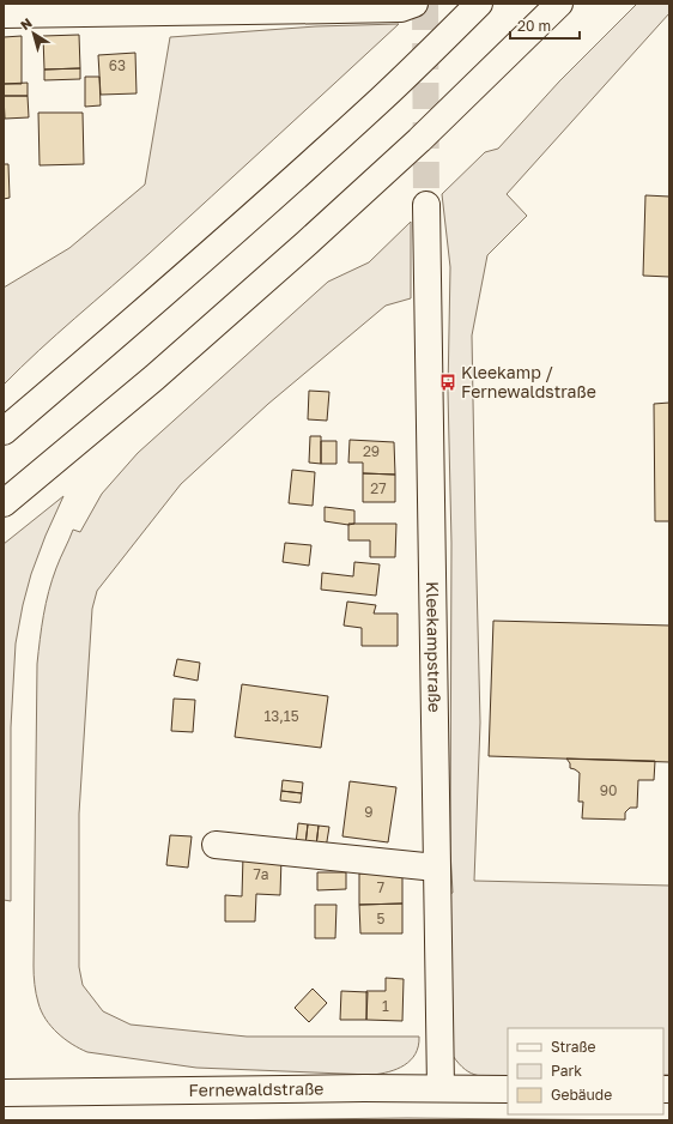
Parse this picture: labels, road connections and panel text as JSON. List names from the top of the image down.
{
  "streets": {
    "main road": ["Kleekampstraße", "Fernewaldstraße"]
  },
  "crossings": [
    ["Kleekampstraße", "Fernewaldstraße"]
  ],
  "places": {
    "bus stop": ["Kleekamp / Fernewaldstraße"]
  },
  "house_numbers": [
    "63",
    "29",
    "27",
    "13,15",
    "90",
    "9",
    "7a",
    "7",
    "5",
    "1"
  ],
  "legend": ["Straße", "Park", "Gebäude"],
  "scale_bar": "20 m",
  "north": "top left"
}
